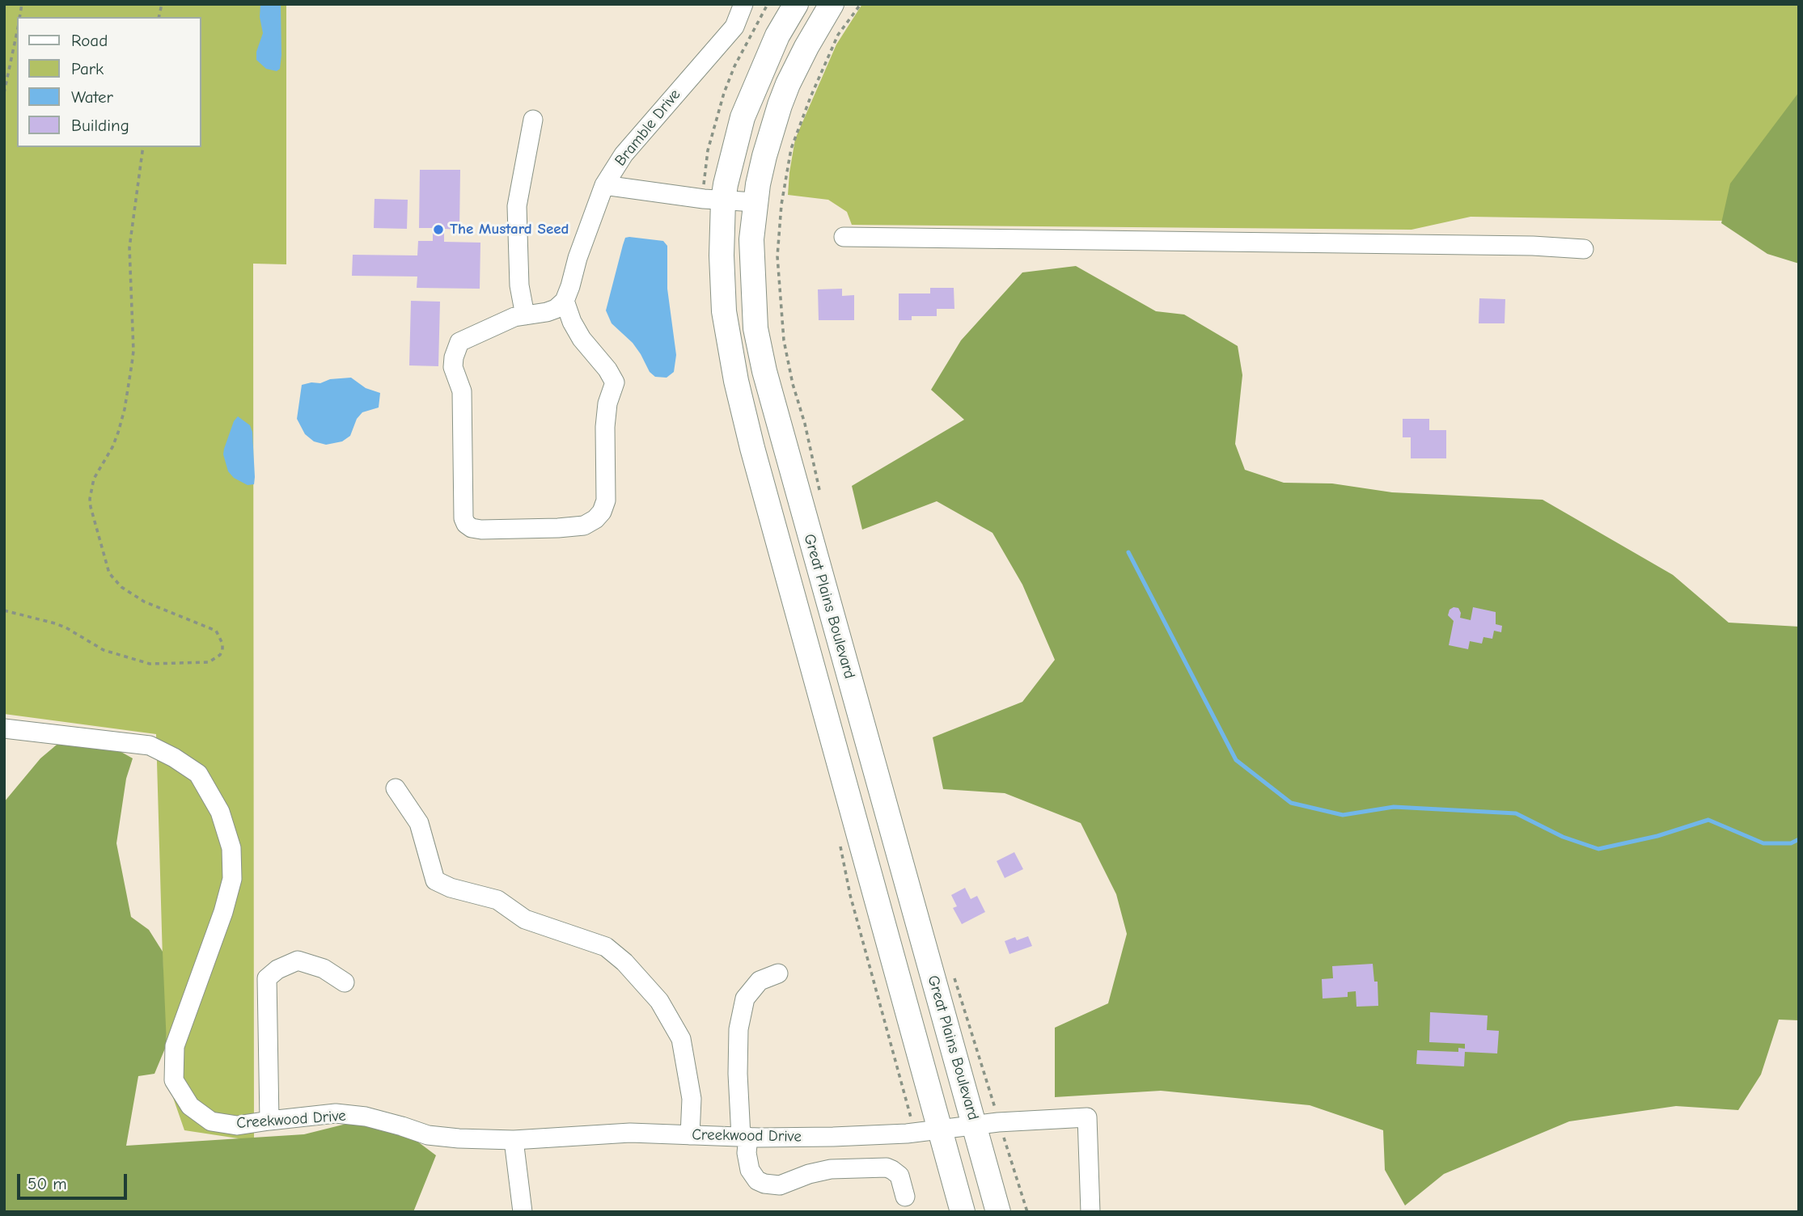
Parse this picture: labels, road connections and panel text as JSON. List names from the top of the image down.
{
  "streets": {
    "main road": ["Great Plains Boulevard"],
    "street": ["Bramble Drive", "Creekwood Drive"]
  },
  "crossings": [
    ["Bramble Drive", "Great Plains Boulevard"],
    ["Great Plains Boulevard", "Creekwood Drive"]
  ],
  "places": ["The Mustard Seed"],
  "legend": [
    "Road",
    "Park",
    "Water",
    "Building"
  ],
  "scale_bar": "50 m"
}
